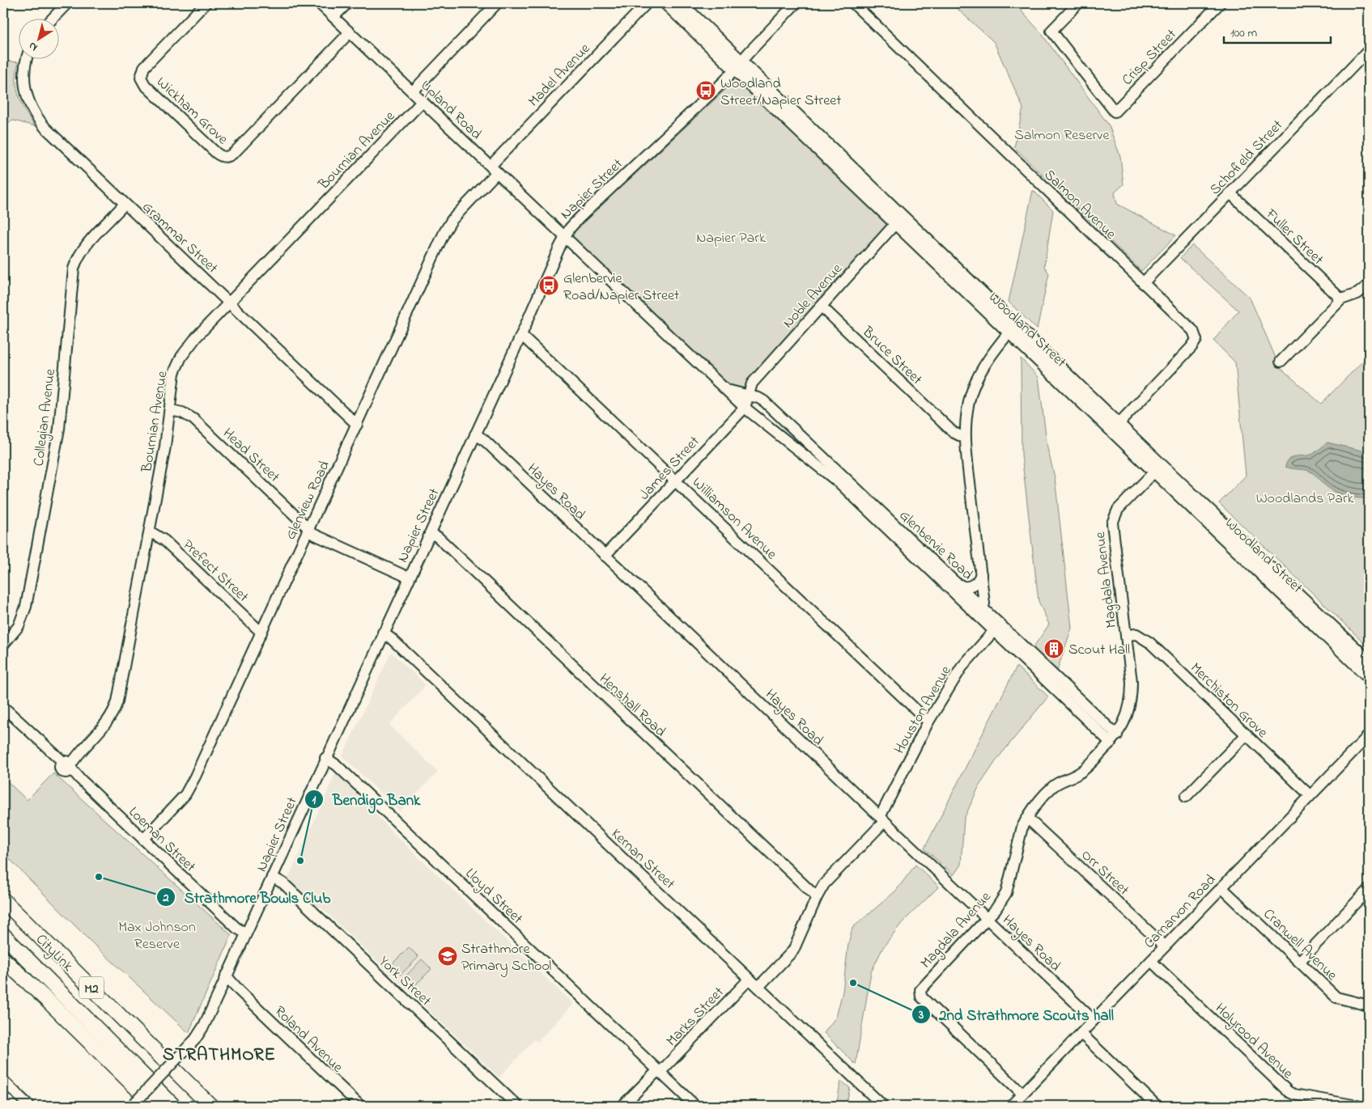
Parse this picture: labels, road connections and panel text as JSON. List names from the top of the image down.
{
  "streets": {
    "highway": ["CityLink", "M2"],
    "main road": ["Woodland Street"],
    "street": [
      "Crisp Street",
      "Madel Avenue",
      "Upland Road",
      "Wickham Grove",
      "Bournian Avenue",
      "Schofield Street",
      "Napier Street",
      "Salmon Avenue",
      "Fuller Street",
      "Grammar Street",
      "Noble Avenue",
      "Bruce Street",
      "Collegian Avenue",
      "Head Street",
      "James Street",
      "Hayes Road",
      "Glenview Road",
      "Williamson Avenue",
      "Glenbervie Road",
      "Prefect Street",
      "Magdala Avenue",
      "Merchiston Grove",
      "Henshall Road",
      "Houston Avenue",
      "Loeman Street",
      "Kernan Street",
      "Orr Street",
      "Lloyd Street",
      "Carnarvon Road",
      "Cranwell Avenue",
      "York Street",
      "Marks Street",
      "Roland Avenue",
      "Holyrood Avenue"
    ]
  },
  "crossings": [
    ["Madel Avenue", "Upland Road"],
    ["Madel Avenue", "Glenview Road"],
    ["Upland Road", "Wickham Grove"],
    ["Upland Road", "Bournian Avenue"],
    ["Upland Road", "Napier Street"],
    ["Upland Road", "Glenview Road"],
    ["Upland Road", "Glenbervie Road"],
    ["Bournian Avenue", "Grammar Street"],
    ["Bournian Avenue", "Head Street"],
    ["Bournian Avenue", "Prefect Street"],
    ["Bournian Avenue", "Loeman Street"],
    ["Schofield Street", "Salmon Avenue"],
    ["Schofield Street", "Fuller Street"],
    ["Napier Street", "Woodland Street"],
    ["Napier Street", "Head Street"],
    ["Napier Street", "Hayes Road"],
    ["Napier Street", "Williamson Avenue"],
    ["Napier Street", "Glenbervie Road"],
    ["Napier Street", "Henshall Road"],
    ["Napier Street", "Loeman Street"],
    ["Napier Street", "Kernan Street"],
    ["Napier Street", "Lloyd Street"],
    ["Napier Street", "York Street"],
    ["Napier Street", "Roland Avenue"],
    ["Salmon Avenue", "Woodland Street"],
    ["Grammar Street", "Collegian Avenue"],
    ["Grammar Street", "Glenview Road"],
    ["Noble Avenue", "Woodland Street"],
    ["Noble Avenue", "Bruce Street"],
    ["Noble Avenue", "James Street"],
    ["Noble Avenue", "Glenbervie Road"],
    ["Woodland Street", "Magdala Avenue"],
    ["Head Street", "Glenview Road"],
    ["James Street", "Hayes Road"],
    ["James Street", "Williamson Avenue"],
    ["James Street", "Glenbervie Road"],
    ["Hayes Road", "Magdala Avenue"],
    ["Hayes Road", "Houston Avenue"],
    ["Hayes Road", "Carnarvon Road"],
    ["Glenview Road", "Prefect Street"],
    ["Glenview Road", "Loeman Street"],
    ["Williamson Avenue", "Houston Avenue"],
    ["Glenbervie Road", "Magdala Avenue"],
    ["Glenbervie Road", "Houston Avenue"],
    ["Magdala Avenue", "Merchiston Grove"],
    ["Magdala Avenue", "Orr Street"],
    ["Magdala Avenue", "Carnarvon Road"],
    ["Merchiston Grove", "Carnarvon Road"],
    ["Henshall Road", "Houston Avenue"],
    ["Houston Avenue", "Kernan Street"],
    ["Kernan Street", "Marks Street"],
    ["Orr Street", "Carnarvon Road"],
    ["Lloyd Street", "Marks Street"],
    ["Carnarvon Road", "Cranwell Avenue"],
    ["Carnarvon Road", "Holyrood Avenue"]
  ],
  "districts": ["STRATHMORE"],
  "parks": [
    "Salmon Reserve",
    "Napier Park",
    "Woodlands Park",
    "Max Johnson Reserve"
  ],
  "places": {
    "bus stop": ["Woodland Street/Napier Street", "Glenbervie Road/Napier Street"],
    "building": ["Scout Hall"],
    "other": ["Bendigo Bank", "Strathmore Bowls Club", "2nd Strathmore Scouts hall"],
    "school or university": ["Strathmore Primary School"]
  },
  "scale_bar": "100 m",
  "north": "bottom left"
}
